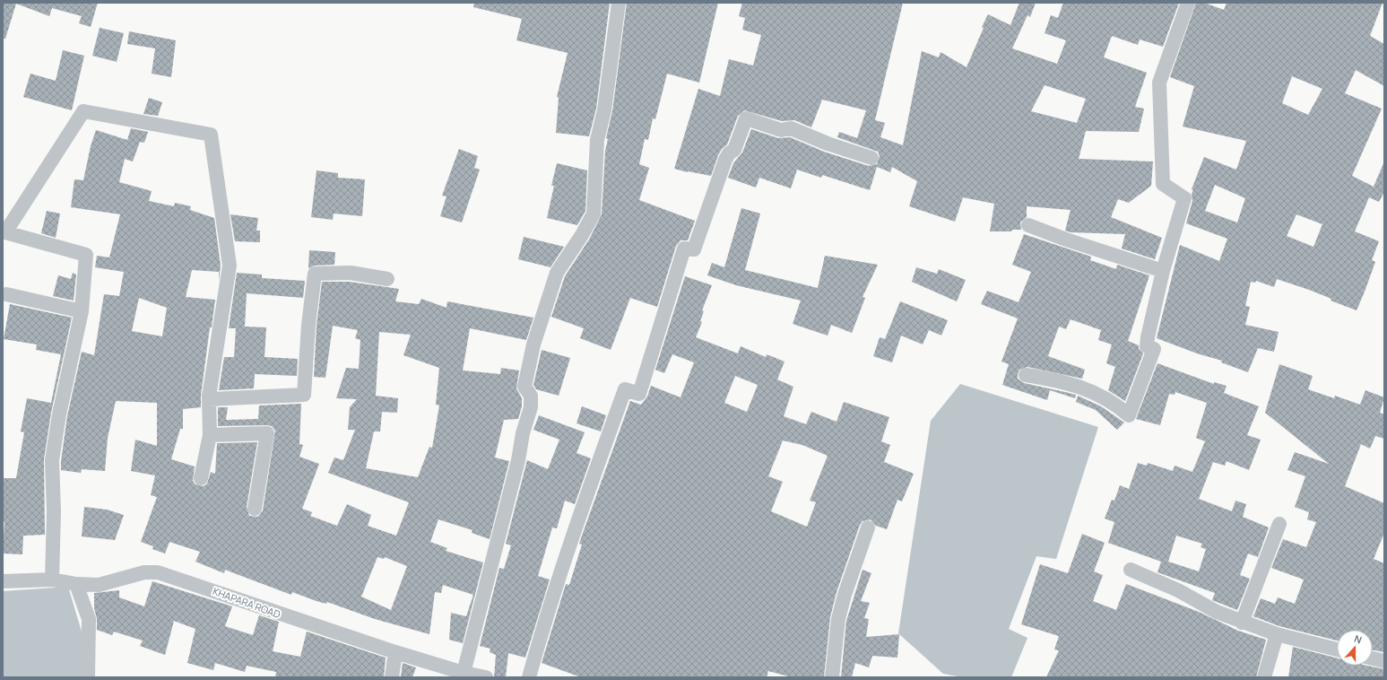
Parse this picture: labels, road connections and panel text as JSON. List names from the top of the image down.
{
  "streets": {
    "street": ["KHAPARA ROAD"]
  },
  "north": "top"
}
